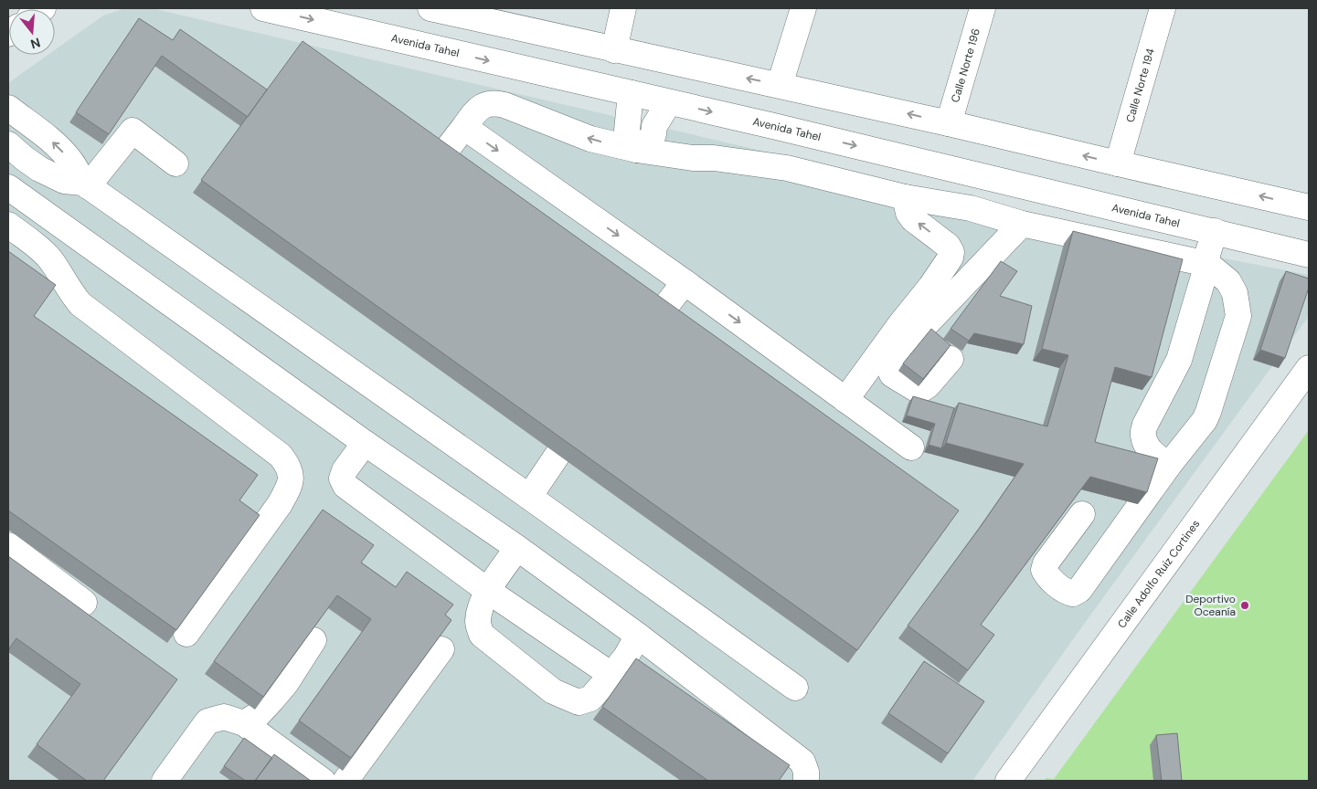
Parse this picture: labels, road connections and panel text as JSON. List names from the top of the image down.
{
  "streets": {
    "street": [
      "Avenida Tahel",
      "Calle Norte 196",
      "Calle Norte 194",
      "Calle Adolfo Ruiz Cortines"
    ]
  },
  "places": ["Deportivo Oceanía"],
  "north": "bottom"
}
